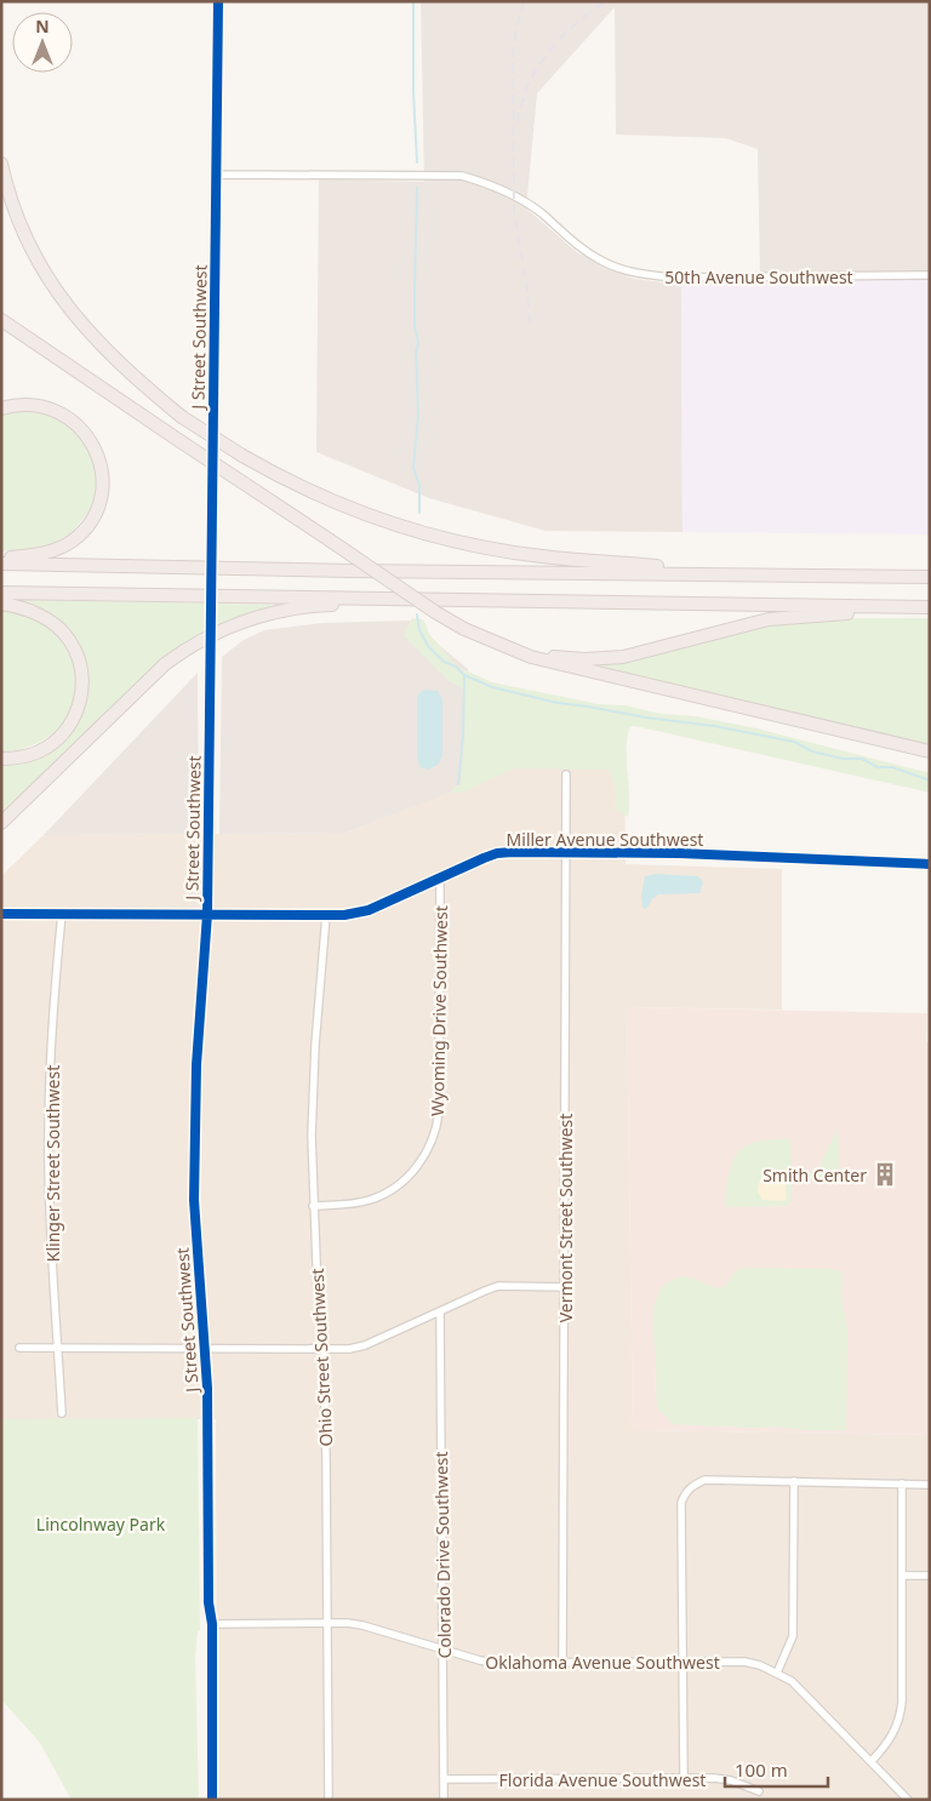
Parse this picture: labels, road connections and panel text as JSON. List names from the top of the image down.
{
  "streets": {
    "street": [
      "50th Avenue Southwest",
      "J Street Southwest",
      "Miller Avenue Southwest",
      "Wyoming Drive Southwest",
      "Klinger Street Southwest",
      "Vermont Street Southwest",
      "Ohio Street Southwest",
      "Colorado Drive Southwest",
      "Oklahoma Avenue Southwest",
      "Florida Avenue Southwest"
    ]
  },
  "crossings": [
    ["50th Avenue Southwest", "J Street Southwest"],
    ["J Street Southwest", "Miller Avenue Southwest"],
    ["J Street Southwest", "Oklahoma Avenue Southwest"],
    ["Miller Avenue Southwest", "Wyoming Drive Southwest"],
    ["Miller Avenue Southwest", "Klinger Street Southwest"],
    ["Miller Avenue Southwest", "Vermont Street Southwest"],
    ["Miller Avenue Southwest", "Ohio Street Southwest"],
    ["Wyoming Drive Southwest", "Ohio Street Southwest"],
    ["Vermont Street Southwest", "Oklahoma Avenue Southwest"],
    ["Ohio Street Southwest", "Oklahoma Avenue Southwest"],
    ["Colorado Drive Southwest", "Oklahoma Avenue Southwest"],
    ["Colorado Drive Southwest", "Florida Avenue Southwest"]
  ],
  "parks": ["Lincolnway Park"],
  "places": {
    "building": ["Smith Center"]
  },
  "scale_bar": "100 m",
  "north": "top"
}
